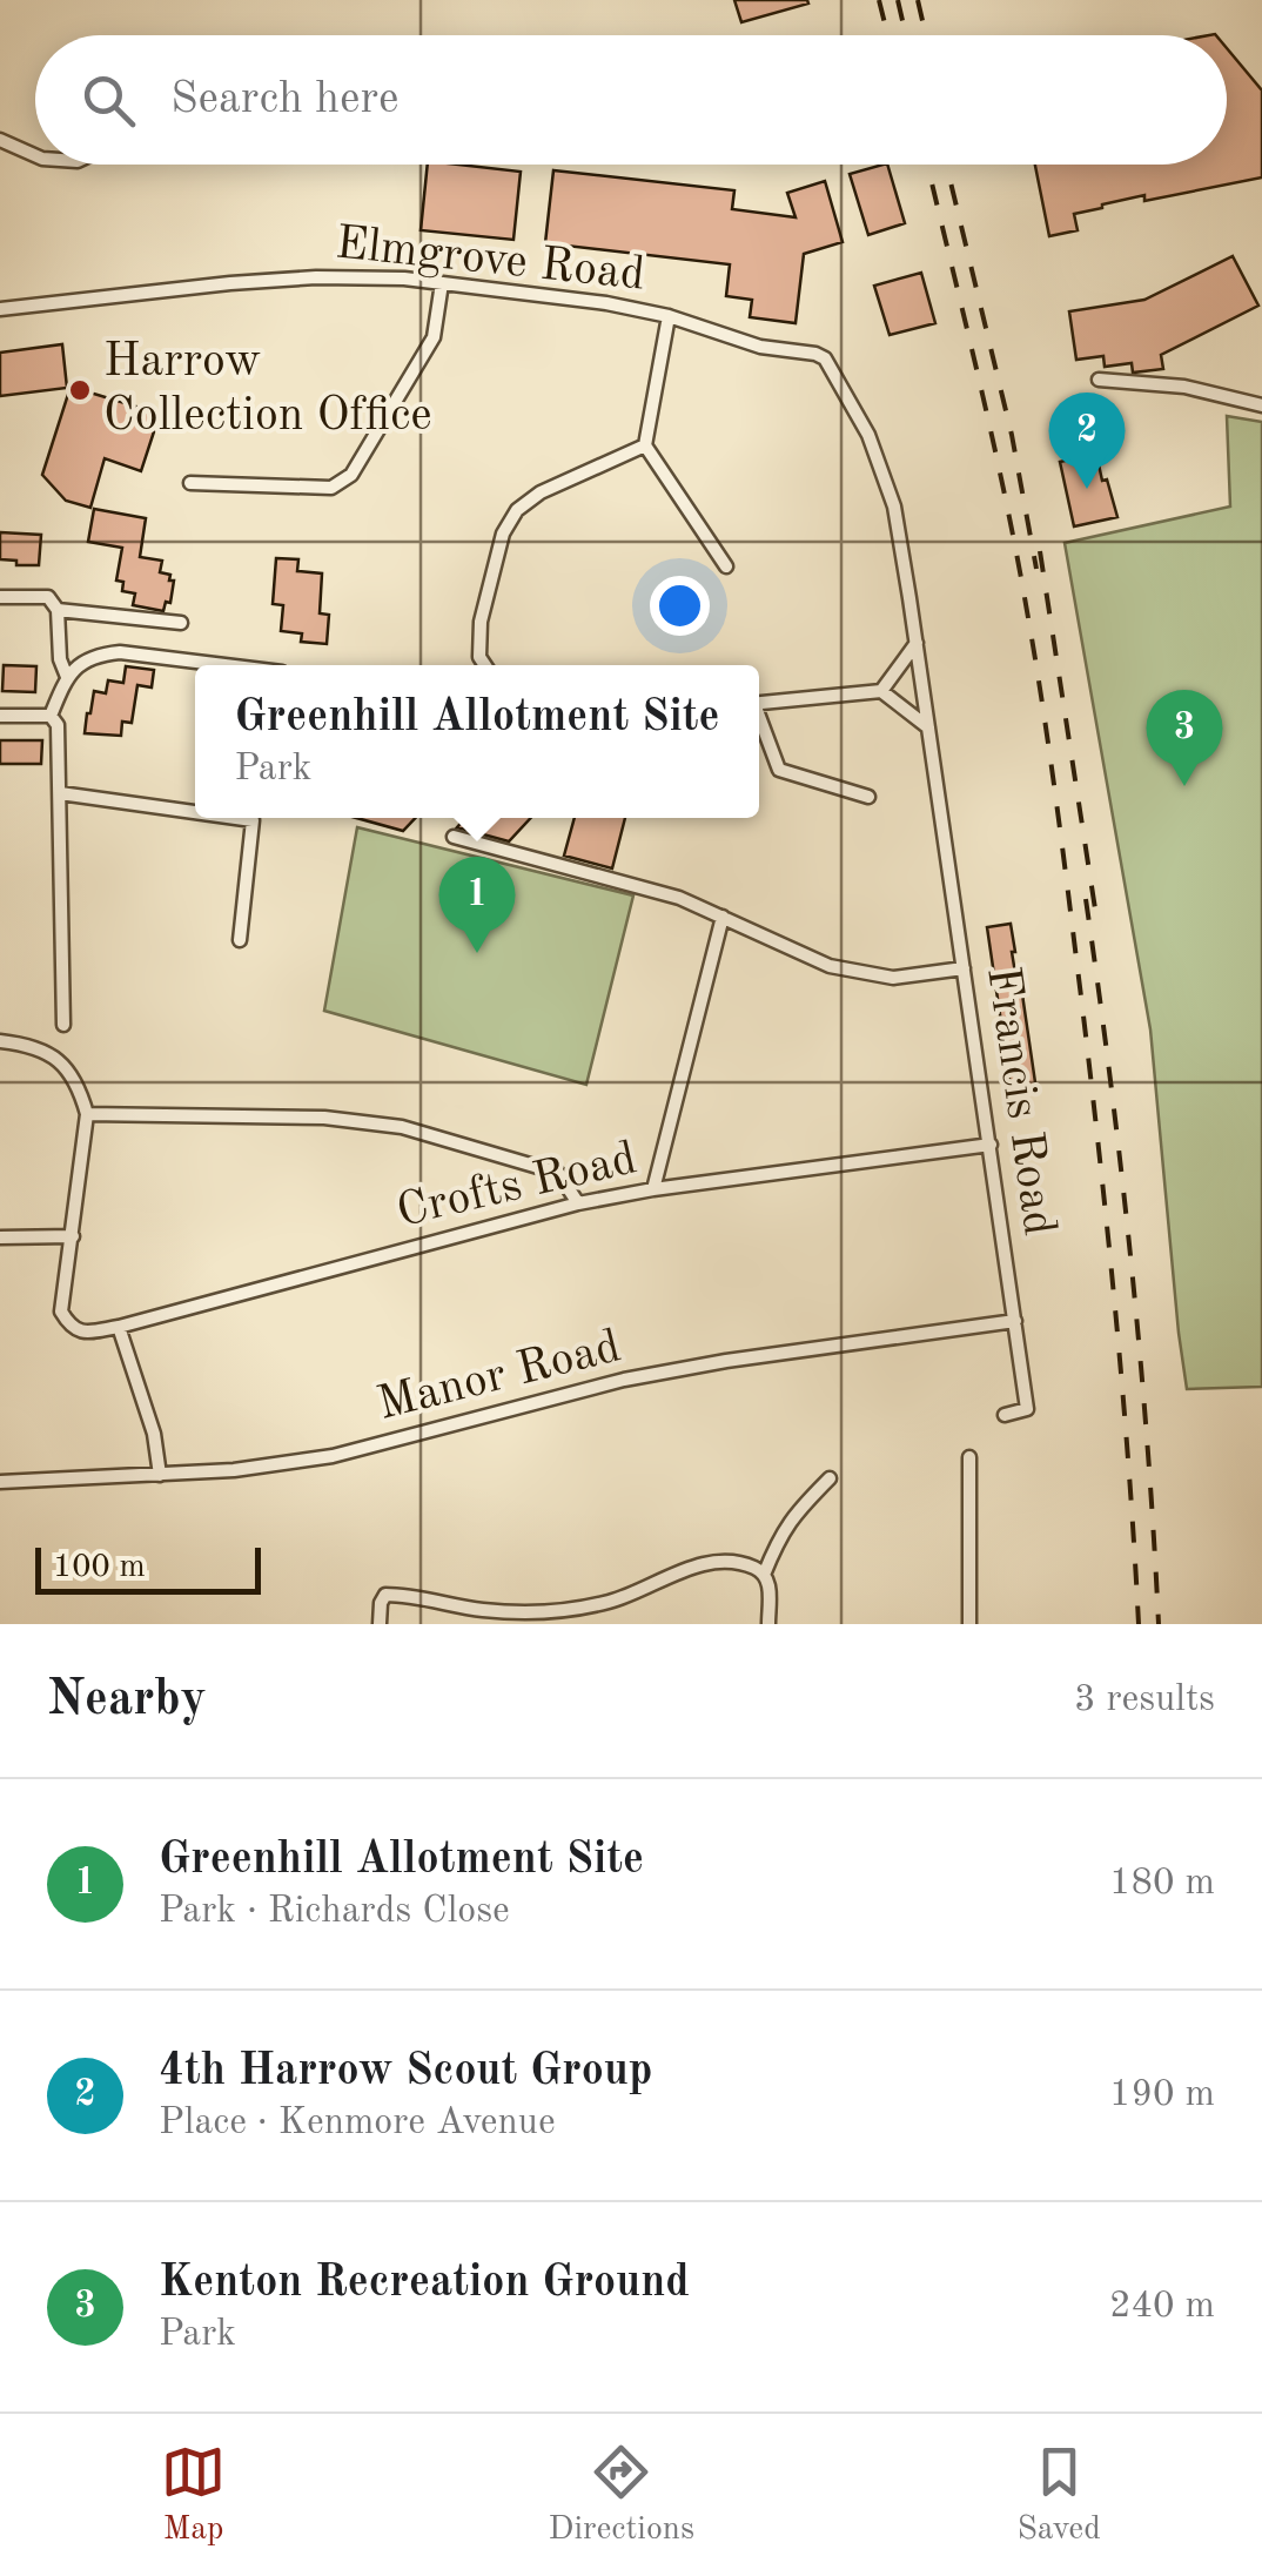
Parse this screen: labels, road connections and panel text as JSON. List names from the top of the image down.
{
  "streets": {
    "street": [
      "Elmgrove Road",
      "Francis Road",
      "Crofts Road",
      "Manor Road"
    ]
  },
  "crossings": [
    ["Elmgrove Road", "Francis Road"],
    ["Francis Road", "Crofts Road"],
    ["Francis Road", "Manor Road"]
  ],
  "places": ["Harrow Collection Office"],
  "scale_bar": "100 m",
  "page": {
    "search": "Search here",
    "pins": ["2", "3", "1"],
    "popup": ["Greenhill Allotment Site", "Park"],
    "scale": "100 m",
    "heading": ["Nearby", "3 results"],
    "list": [
      {
        "mark": "1",
        "name": "Greenhill Allotment Site",
        "note": "Park · Richards Close",
        "value": "180 m"
      },
      {
        "mark": "2",
        "name": "4th Harrow Scout Group",
        "note": "Place · Kenmore Avenue",
        "value": "190 m"
      },
      {
        "mark": "3",
        "name": "Kenton Recreation Ground",
        "note": "Park",
        "value": "240 m"
      }
    ],
    "nav": ["Map", "Directions", "Saved"]
  }
}
